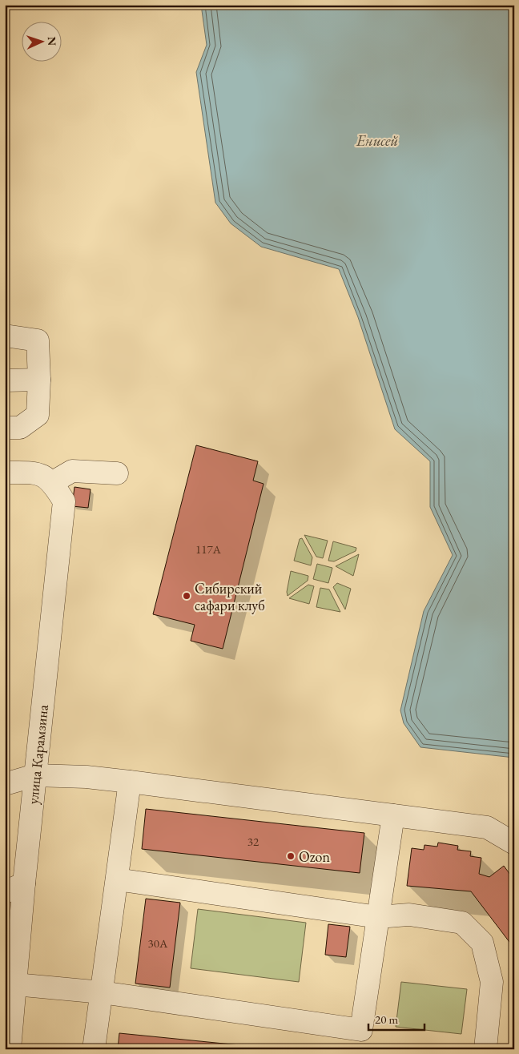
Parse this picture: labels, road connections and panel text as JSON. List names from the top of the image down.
{
  "streets": {
    "street": ["улица Карамзина"]
  },
  "water": ["Енисей"],
  "places": ["Сибирский сафари клуб", "Ozon"],
  "house_numbers": ["117А", "32", "30А"],
  "scale_bar": "20 m",
  "north": "right"
}
